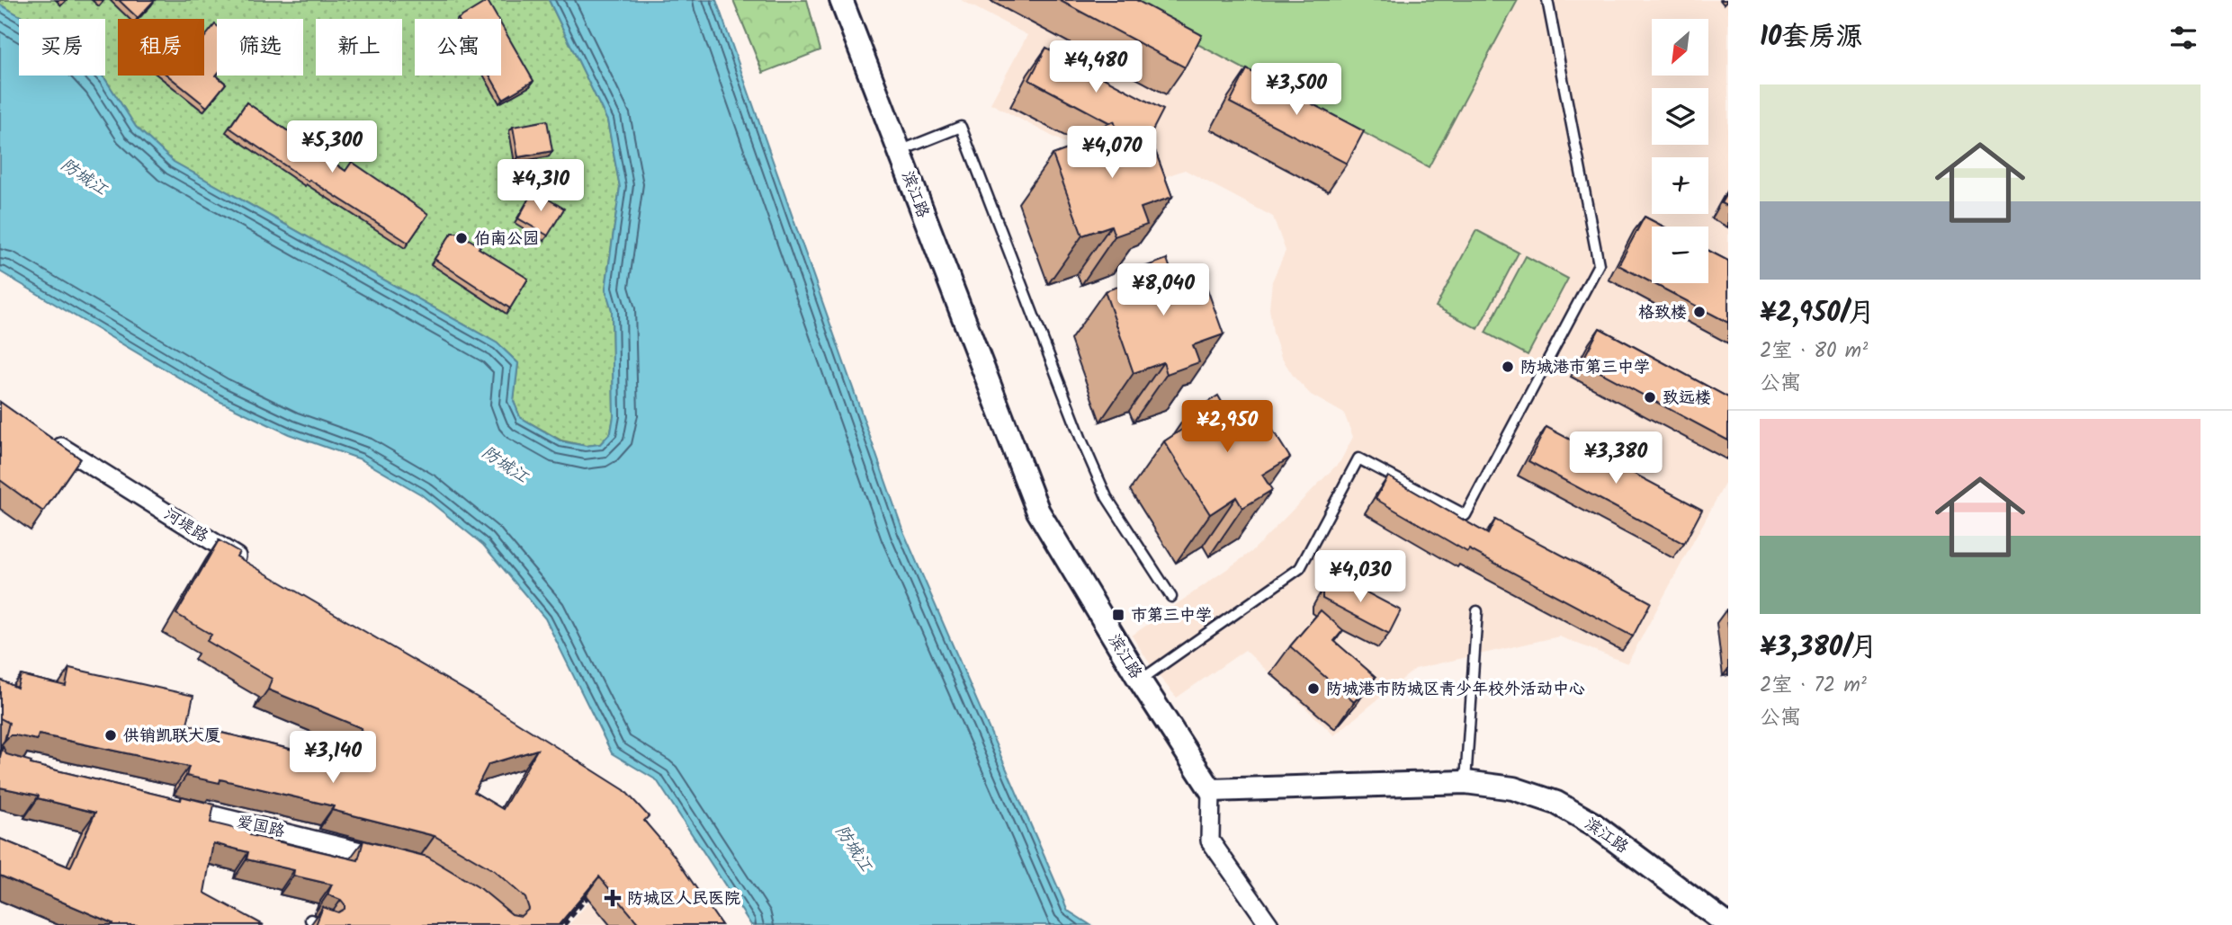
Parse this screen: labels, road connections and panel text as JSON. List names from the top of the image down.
{
  "streets": {
    "street": ["滨江路", "河堤路", "爱国路"]
  },
  "water": ["防城江"],
  "places": {
    "other": [
      "伯南公园",
      "格致楼",
      "防城港市第三中学",
      "致远楼",
      "防城港市防城区青少年校外活动中心",
      "供销凯联大厦"
    ],
    "transit": ["巿第三中学"],
    "health": ["防城区人民医院"]
  },
  "north": "bottom left",
  "page": {
    "heading": "10套房源",
    "map_buttons": ["+", "−"],
    "chip": [
      "买房",
      "租房",
      "筛选",
      "新上",
      "公寓"
    ],
    "price": [
      "¥4,480",
      "¥3,500",
      "¥5,300",
      "¥4,070",
      "¥4,310",
      "¥8,040",
      "¥2,950",
      "¥3,380",
      "¥4,030",
      "¥3,140"
    ],
    "list": [
      {
        "name": "¥2,950/月",
        "note": "2室 · 80 m² · 公寓"
      },
      {
        "name": "¥3,380/月",
        "note": "2室 · 72 m² · 公寓"
      }
    ]
  }
}
